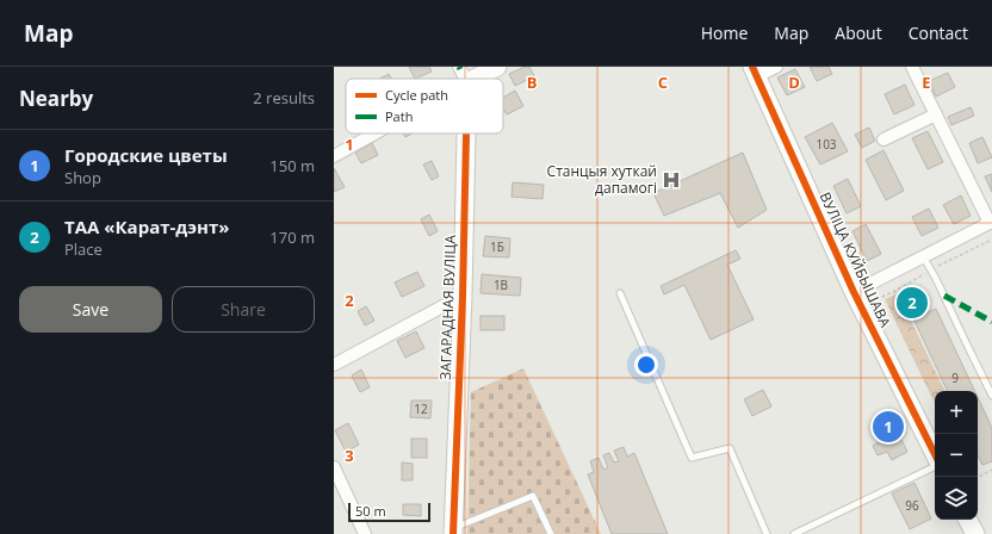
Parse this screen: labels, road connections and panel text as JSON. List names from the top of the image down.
{
  "streets": {
    "street": ["ВУЛІЦА КУЙБЫШАВА", "ЗАГАРАДНАЯ ВУЛІЦА"]
  },
  "places": {
    "hospital": ["Станцыя хуткай дапамогі"]
  },
  "house_numbers": [
    "103",
    "1Б",
    "1В",
    "9",
    "12",
    "96"
  ],
  "legend": ["Cycle path", "Path"],
  "scale_bar": "50 m",
  "page": {
    "header": "Map",
    "nav": [
      "Home",
      "Map",
      "About",
      "Contact"
    ],
    "heading": ["Nearby", "2 results"],
    "list": [
      {
        "mark": "1",
        "name": "Городские цветы",
        "note": "Shop",
        "value": "150 m"
      },
      {
        "mark": "2",
        "name": "ТАА «Карат-дэнт»",
        "note": "Place",
        "value": "170 m"
      }
    ],
    "buttons": ["Save", "Share"],
    "pins": ["2", "1"],
    "map_buttons": ["+", "−"],
    "scale": "50 m"
  },
  "grid": {
    "columns": [
      "B",
      "C",
      "D",
      "E"
    ],
    "rows": ["1", "2", "3"]
  }
}
